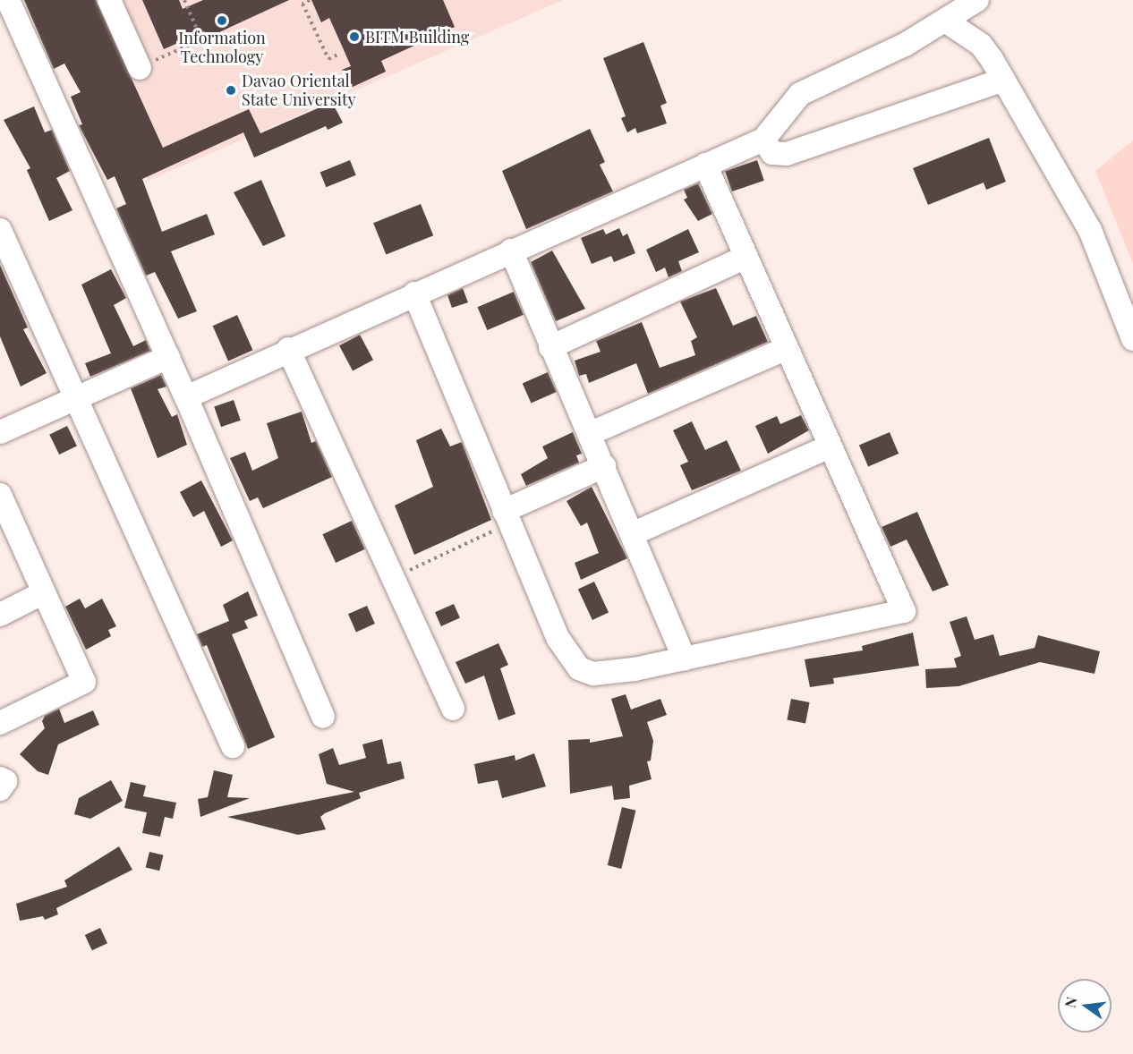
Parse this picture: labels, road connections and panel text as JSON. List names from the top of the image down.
{
  "places": ["Information Technology", "BITM Building", "Davao Oriental State University"],
  "north": "left"
}
